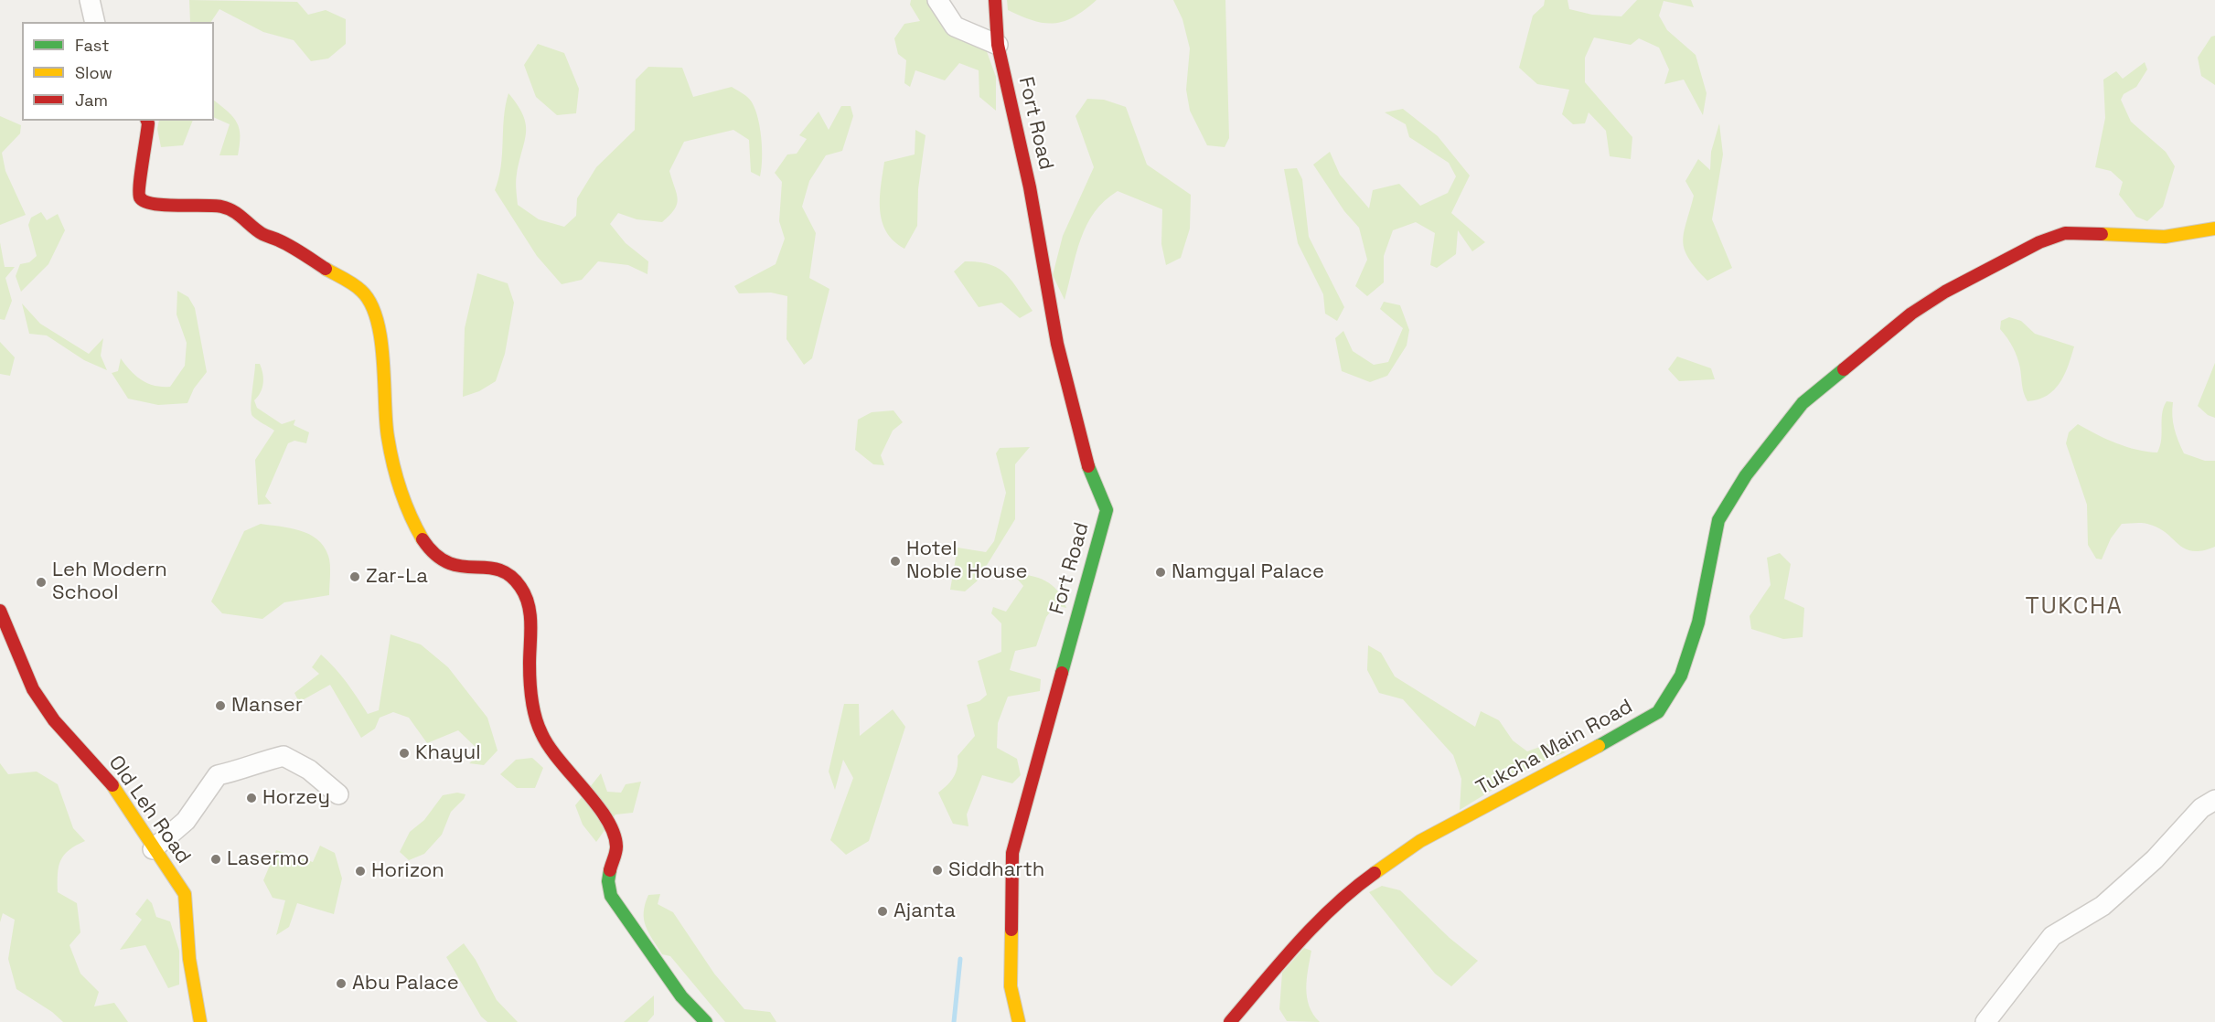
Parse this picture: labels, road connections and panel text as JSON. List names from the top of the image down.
{
  "streets": {
    "street": ["Fort Road", "Tukcha Main Road", "Old Leh Road"]
  },
  "districts": ["TUKCHA"],
  "places": [
    "Hotel Noble House",
    "Namgyal Palace",
    "Zar-La",
    "Leh Modern School",
    "Manser",
    "Khayul",
    "Horzey",
    "Lasermo",
    "Siddharth",
    "Horizon",
    "Ajanta",
    "Abu Palace"
  ],
  "legend": ["Fast", "Slow", "Jam"]
}
